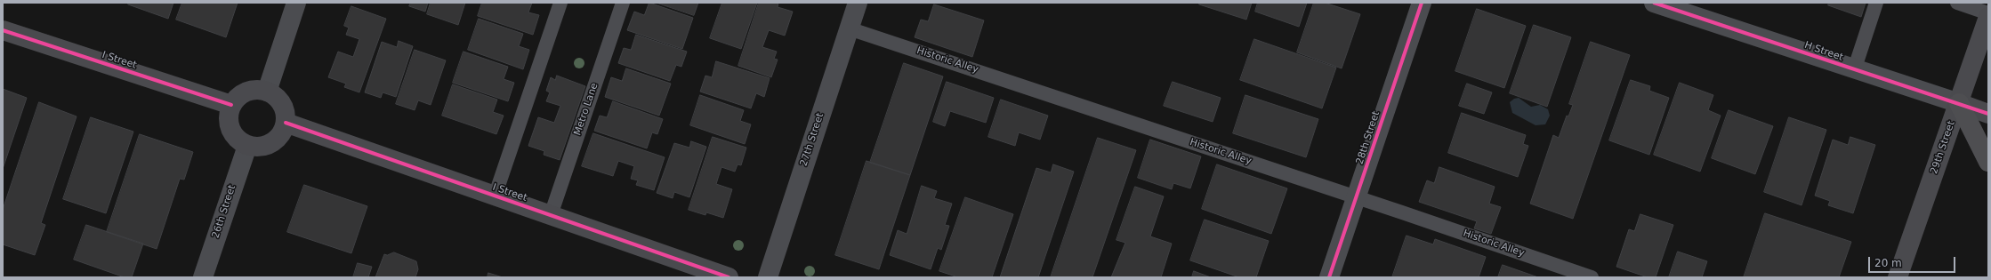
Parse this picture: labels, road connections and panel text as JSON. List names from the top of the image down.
{
  "streets": {
    "street": [
      "H Street",
      "I Street",
      "28th Street",
      "27th Street",
      "29th Street",
      "26th Street"
    ],
    "lane": ["Historic Alley", "Metro Lane"]
  },
  "crossings": [
    ["H Street", "29th Street"],
    ["I Street", "Metro Lane"],
    ["I Street", "26th Street"],
    ["Historic Alley", "28th Street"],
    ["Historic Alley", "27th Street"]
  ],
  "scale_bar": "20 m"
}
